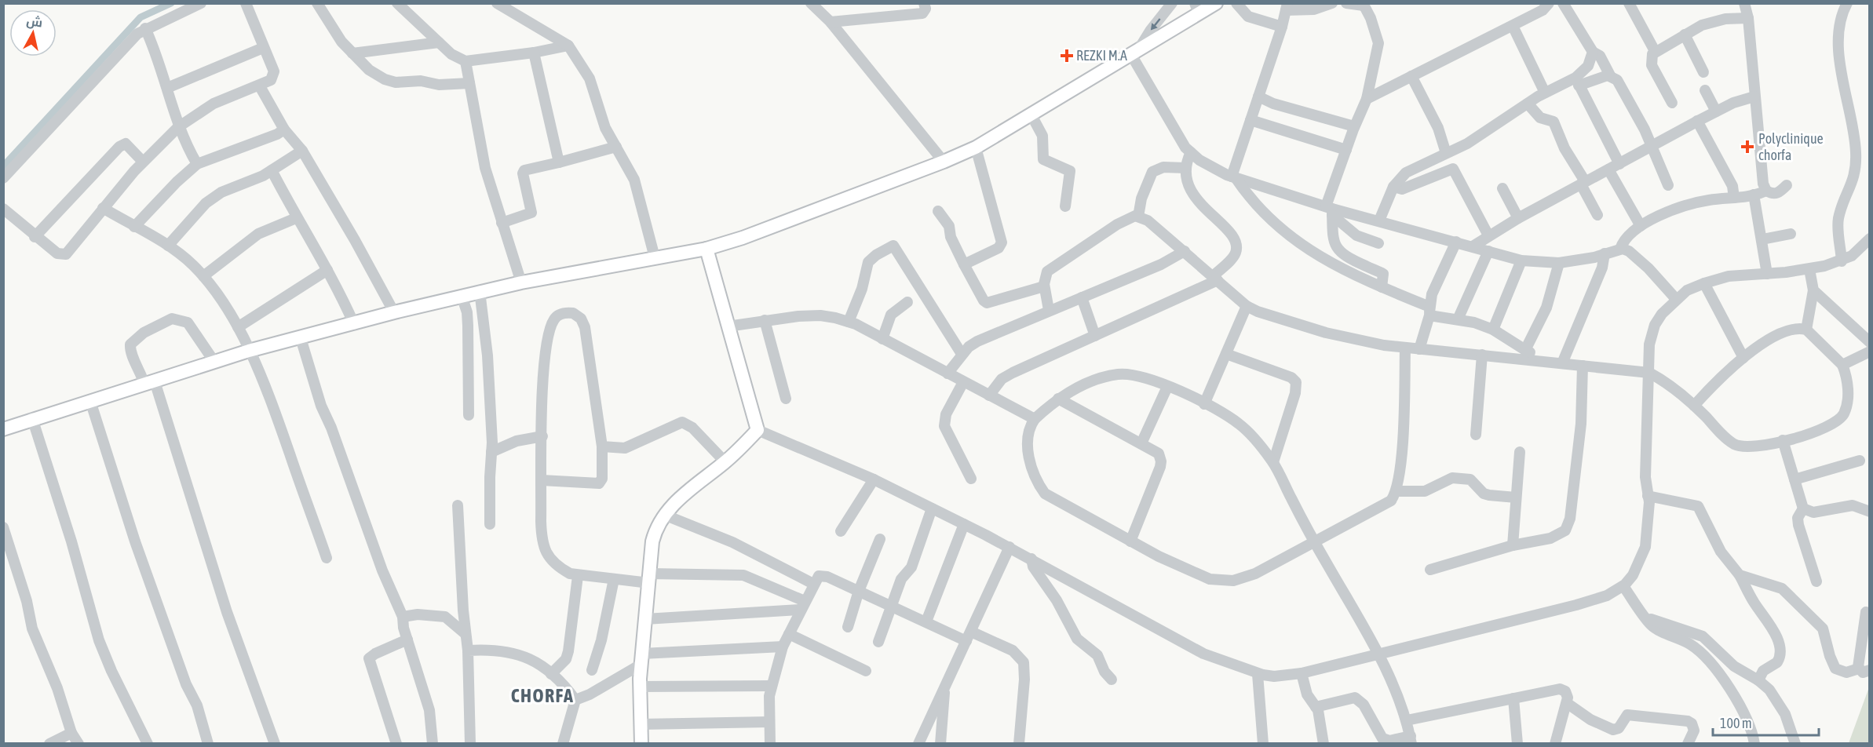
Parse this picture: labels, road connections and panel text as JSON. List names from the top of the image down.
{
  "districts": ["CHORFA"],
  "places": {
    "health": ["REZKI M.A", "Polyclinique chorfa"]
  },
  "scale_bar": "100 m",
  "north": "top"
}
